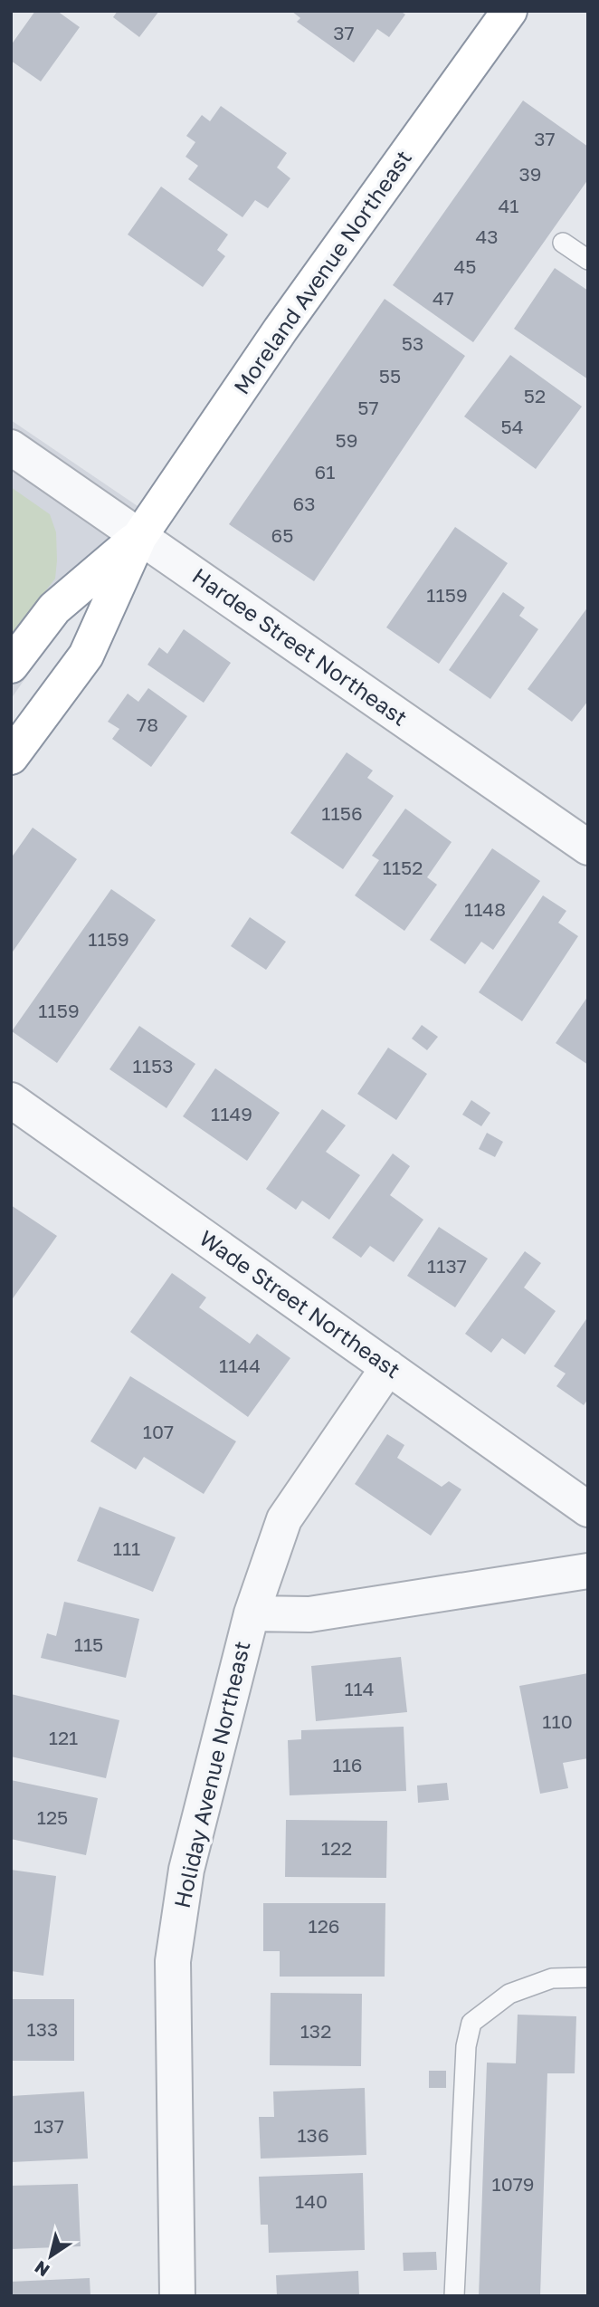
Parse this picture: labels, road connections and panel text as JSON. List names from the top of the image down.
{
  "streets": {
    "highway": ["Moreland Avenue Northeast"],
    "street": ["Hardee Street Northeast", "Wade Street Northeast", "Holiday Avenue Northeast"]
  },
  "crossings": [
    ["Moreland Avenue Northeast", "Hardee Street Northeast"],
    ["Wade Street Northeast", "Holiday Avenue Northeast"]
  ],
  "house_numbers": [
    "37",
    "37",
    "39",
    "41",
    "43",
    "45",
    "47",
    "53",
    "55",
    "52",
    "57",
    "54",
    "59",
    "61",
    "63",
    "65",
    "1159",
    "78",
    "1156",
    "1152",
    "1148",
    "1159",
    "1159",
    "1153",
    "1149",
    "1137",
    "1144",
    "107",
    "111",
    "115",
    "114",
    "110",
    "121",
    "116",
    "125",
    "122",
    "126",
    "133",
    "132",
    "137",
    "136",
    "1079",
    "140"
  ],
  "north": "bottom left"
}
